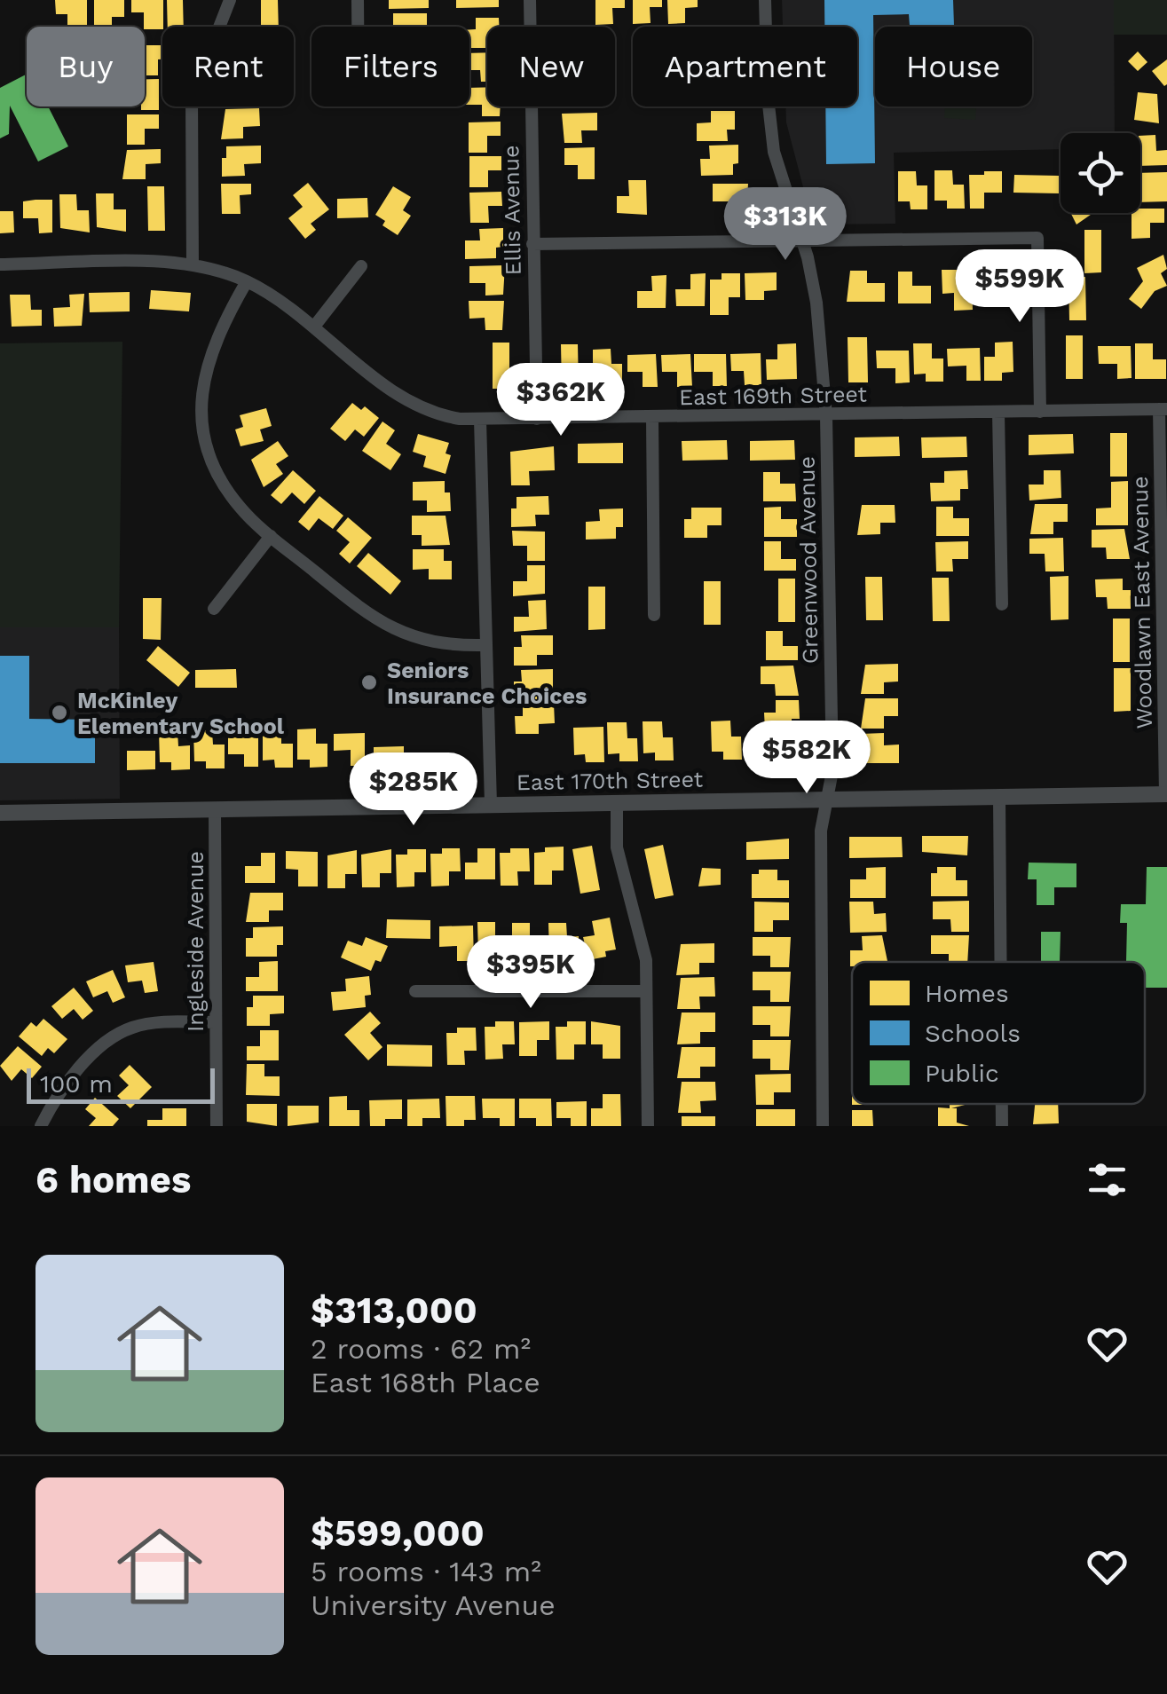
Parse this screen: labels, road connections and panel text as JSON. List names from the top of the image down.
{
  "streets": {
    "street": [
      "Ellis Avenue",
      "East 169th Street",
      "Greenwood Avenue",
      "Woodlawn East Avenue",
      "East 170th Street",
      "Ingleside Avenue"
    ]
  },
  "crossings": [
    ["Ellis Avenue", "East 169th Street"],
    ["East 169th Street", "Greenwood Avenue"],
    ["East 169th Street", "Woodlawn East Avenue"],
    ["Greenwood Avenue", "East 170th Street"],
    ["Woodlawn East Avenue", "East 170th Street"],
    ["East 170th Street", "Ingleside Avenue"]
  ],
  "places": ["Seniors Insurance Choices", "McKinley Elementary School"],
  "legend": ["Homes", "Schools", "Public"],
  "scale_bar": "100 m",
  "page": {
    "chip": [
      "Buy",
      "Rent",
      "Filters",
      "New",
      "Apartment",
      "House"
    ],
    "price": [
      "$313K",
      "$599K",
      "$362K",
      "$582K",
      "$285K",
      "$395K"
    ],
    "scale": "100 m",
    "heading": "6 homes",
    "list": [
      {
        "name": "$313,000",
        "note": "2 rooms · 62 m² · East 168th Place"
      },
      {
        "name": "$599,000",
        "note": "5 rooms · 143 m² · University Avenue"
      }
    ]
  }
}
